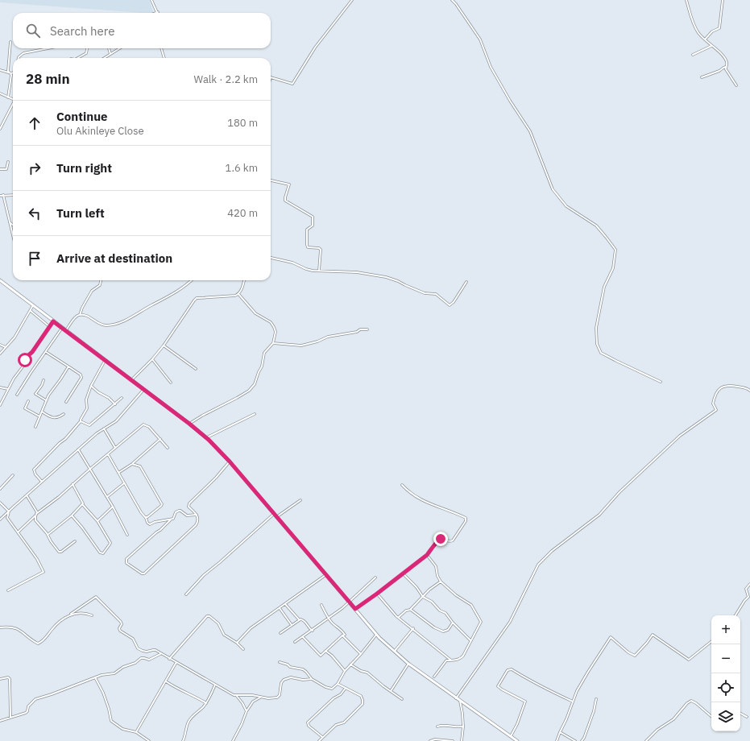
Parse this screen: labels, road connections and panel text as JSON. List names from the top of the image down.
{
  "page": {
    "search": "Search here",
    "heading": ["28 min", "Walk · 2.2 km"],
    "list": [
      ["Continue", "Olu Akinleye Close", "180 m"],
      ["Turn right", "1.6 km"],
      ["Turn left", "420 m"],
      "Arrive at destination"
    ],
    "map_buttons": ["+", "−"]
  }
}
